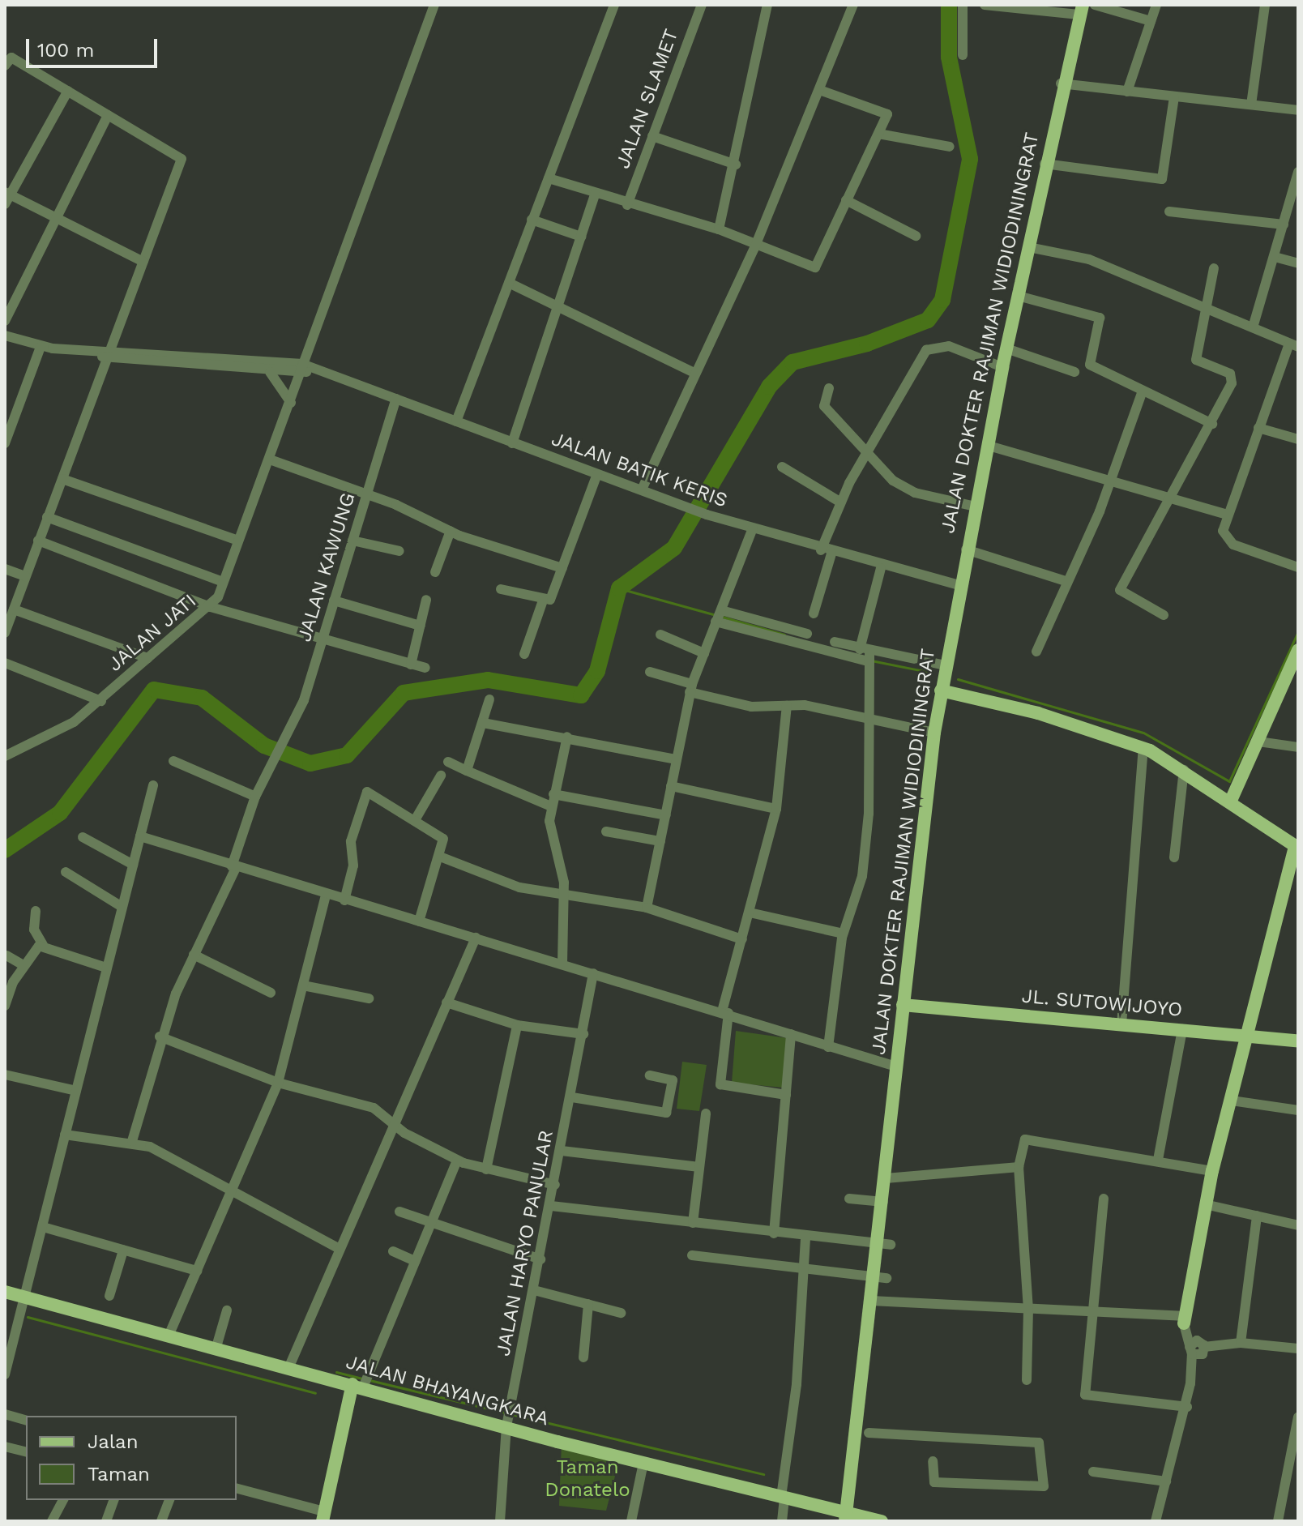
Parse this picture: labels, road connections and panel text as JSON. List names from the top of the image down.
{
  "streets": {
    "main road": ["JALAN DOKTER RAJIMAN WIDIODININGRAT", "JL. SUTOWIJOYO", "JALAN BHAYANGKARA"],
    "street": [
      "JALAN SLAMET",
      "JALAN BATIK KERIS",
      "JALAN KAWUNG",
      "JALAN JATI",
      "JALAN HARYO PANULAR"
    ]
  },
  "crossings": [
    ["JALAN DOKTER RAJIMAN WIDIODININGRAT", "JALAN BATIK KERIS"],
    ["JALAN DOKTER RAJIMAN WIDIODININGRAT", "JL. SUTOWIJOYO"],
    ["JALAN DOKTER RAJIMAN WIDIODININGRAT", "JALAN BHAYANGKARA"],
    ["JALAN BATIK KERIS", "JALAN KAWUNG"],
    ["JALAN BATIK KERIS", "JALAN JATI"],
    ["JALAN HARYO PANULAR", "JALAN BHAYANGKARA"]
  ],
  "parks": ["Taman Donatelo"],
  "legend": ["Jalan", "Taman"],
  "scale_bar": "100 m"
}
